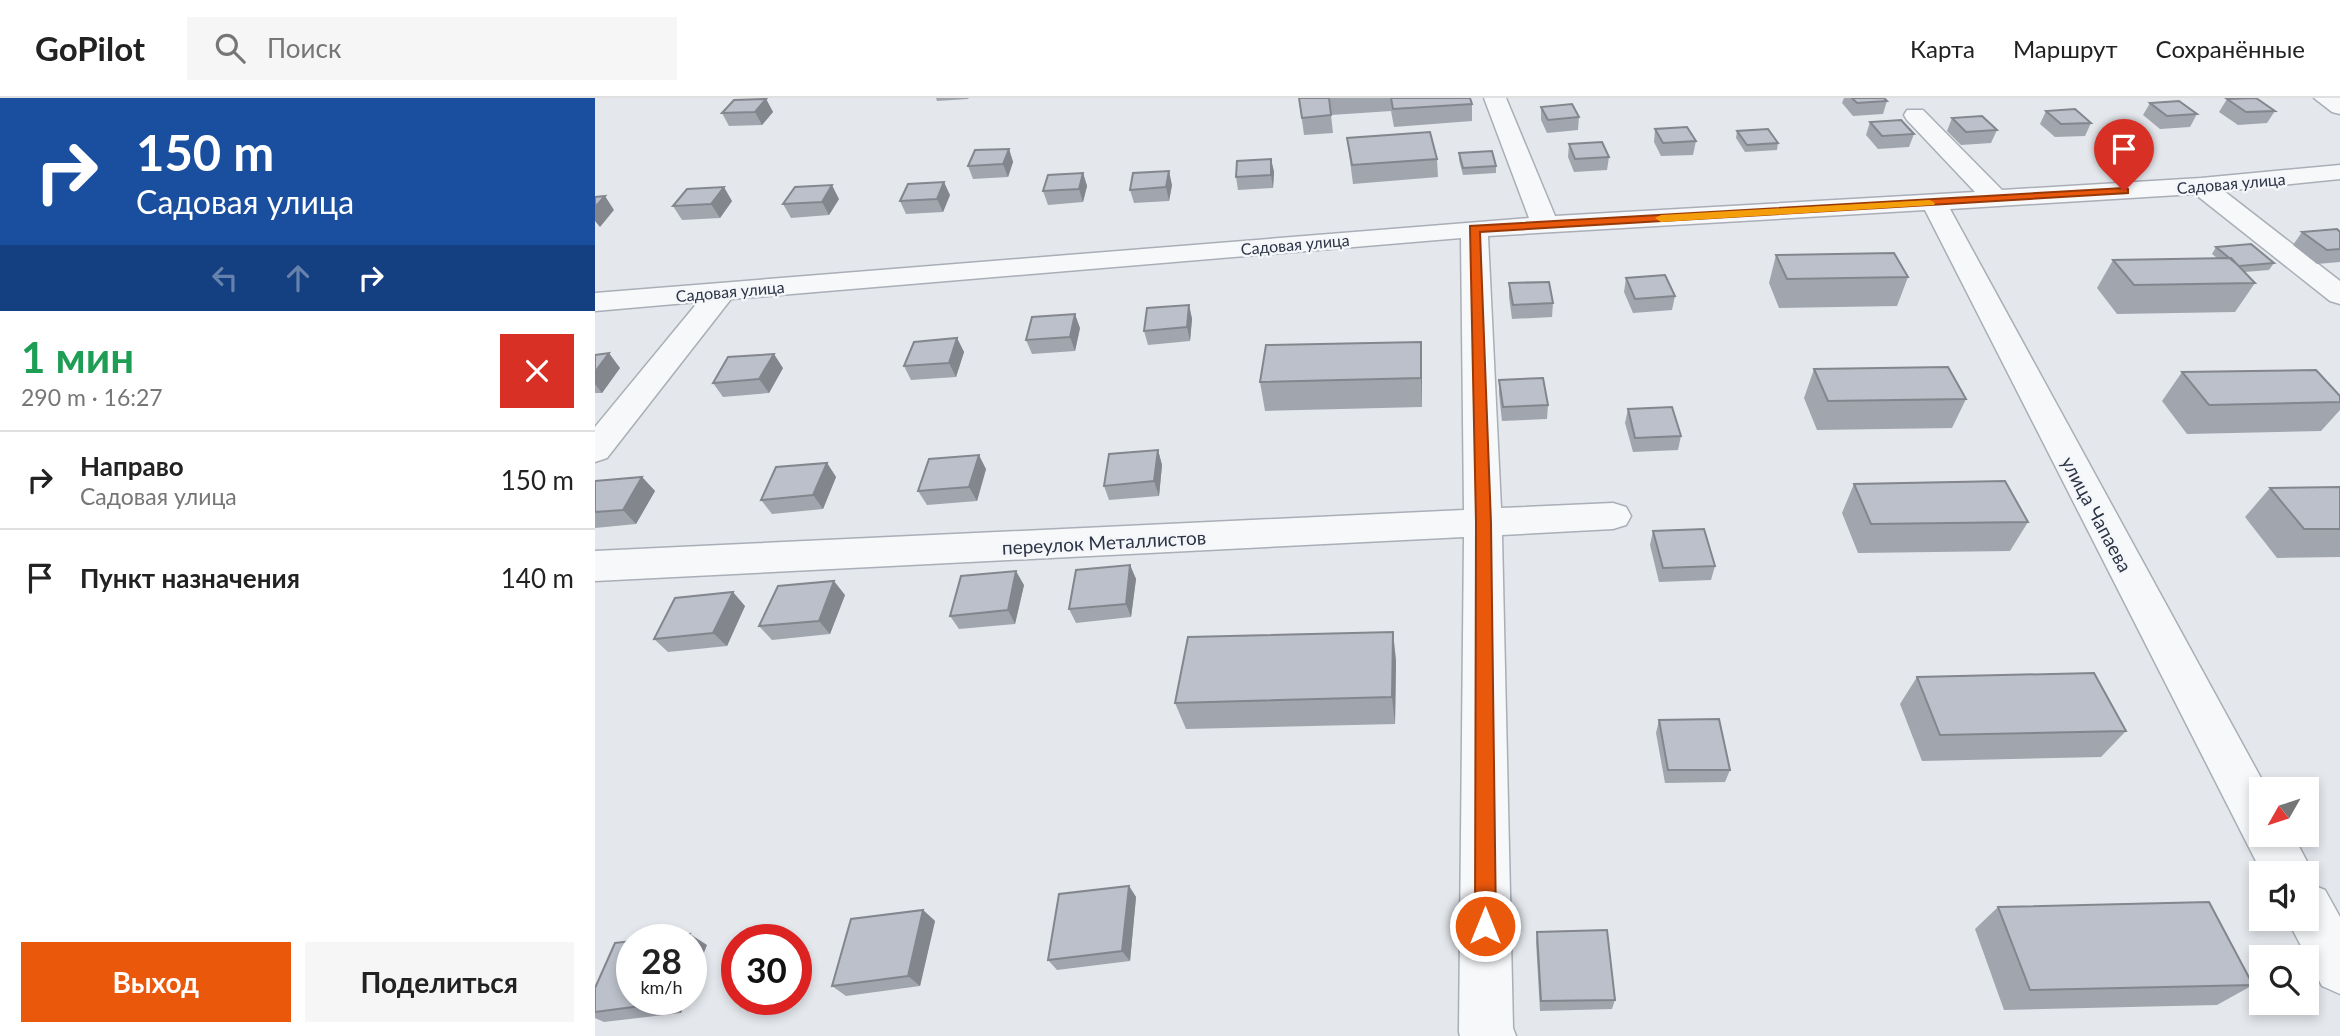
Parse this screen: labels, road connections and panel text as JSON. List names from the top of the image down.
{
  "streets": {
    "street": ["Садовая улица", "улица Чапаева", "переулок Металлистов"]
  },
  "crossings": [
    ["Садовая улица", "улица Чапаева"]
  ],
  "north": "bottom left",
  "page": {
    "header": "GoPilot",
    "search": "Поиск",
    "nav": ["Карта", "Маршрут", "Сохранённые"],
    "turn": ["150 m", "Садовая улица"],
    "heading": ["1 мин", "290 m · 16:27"],
    "list": [
      {
        "name": "Направо",
        "note": "Садовая улица",
        "value": "150 m"
      },
      {
        "name": "Пункт назначения",
        "value": "140 m"
      }
    ],
    "speed": "28 km/h",
    "limit": "30",
    "buttons": ["Выход", "Поделиться"]
  }
}
